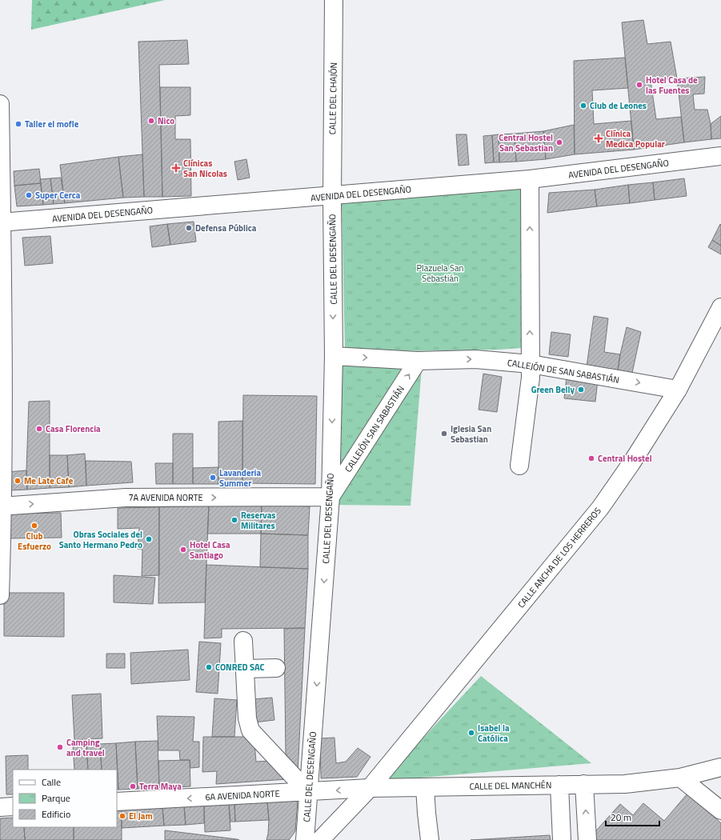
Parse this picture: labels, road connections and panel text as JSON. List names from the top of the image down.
{
  "streets": {
    "street": [
      "CALLE DEL CHAJÓN",
      "AVENIDA DEL DESENGAÑO",
      "CALLE DEL DESENGAÑO",
      "CALLEJÓN DE SAN SABASTIÁN",
      "CALLEJÓN SAN SABASTIÁN",
      "7A AVENIDA NORTE",
      "CALLE ANCHA DE LOS HERREROS",
      "CALLE DEL MANCHÉN",
      "6A AVENIDA NORTE"
    ]
  },
  "crossings": [
    ["CALLE DEL CHAJÓN", "AVENIDA DEL DESENGAÑO"],
    ["CALLE DEL CHAJÓN", "CALLE DEL DESENGAÑO"],
    ["AVENIDA DEL DESENGAÑO", "CALLE DEL DESENGAÑO"],
    ["CALLE DEL DESENGAÑO", "CALLEJÓN DE SAN SABASTIÁN"],
    ["CALLE DEL DESENGAÑO", "CALLEJÓN SAN SABASTIÁN"],
    ["CALLE DEL DESENGAÑO", "7A AVENIDA NORTE"],
    ["CALLE DEL DESENGAÑO", "6A AVENIDA NORTE"],
    ["CALLEJÓN DE SAN SABASTIÁN", "CALLEJÓN SAN SABASTIÁN"],
    ["CALLEJÓN DE SAN SABASTIÁN", "CALLE ANCHA DE LOS HERREROS"],
    ["CALLEJÓN SAN SABASTIÁN", "7A AVENIDA NORTE"],
    ["CALLE ANCHA DE LOS HERREROS", "CALLE DEL MANCHÉN"],
    ["CALLE ANCHA DE LOS HERREROS", "6A AVENIDA NORTE"],
    ["CALLE DEL MANCHÉN", "6A AVENIDA NORTE"]
  ],
  "one_way": [
    "CALLE DEL DESENGAÑO",
    "CALLEJÓN DE SAN SABASTIÁN",
    "CALLEJÓN SAN SABASTIÁN",
    "7A AVENIDA NORTE",
    "6A AVENIDA NORTE"
  ],
  "parks": ["Plazuela San Sebastián"],
  "places": {
    "other": [
      "Hotel Casa de las Fuentes",
      "Club de Leones",
      "Nico",
      "Taller el mofle",
      "Central Hostel San Sebastian",
      "Super Cerca",
      "Defensa Pública",
      "Green Belly",
      "Casa Florencia",
      "Iglesia San Sebastian",
      "Central Hostel",
      "Lavanderia Summer",
      "Me Late Cafe",
      "Reservas Militares",
      "Club Esfuerzo",
      "Obras Sociales del Santo Hermano Pedro",
      "Hotel Casa Santiago",
      "CONRED SAC",
      "Isabel la Católica",
      "Camping and travel",
      "Terra Maya",
      "El Jam"
    ],
    "health": ["Clínica Medica Popular", "Clínicas San Nicolas"]
  },
  "legend": ["Calle", "Parque", "Edificio"],
  "scale_bar": "20 m"
}
